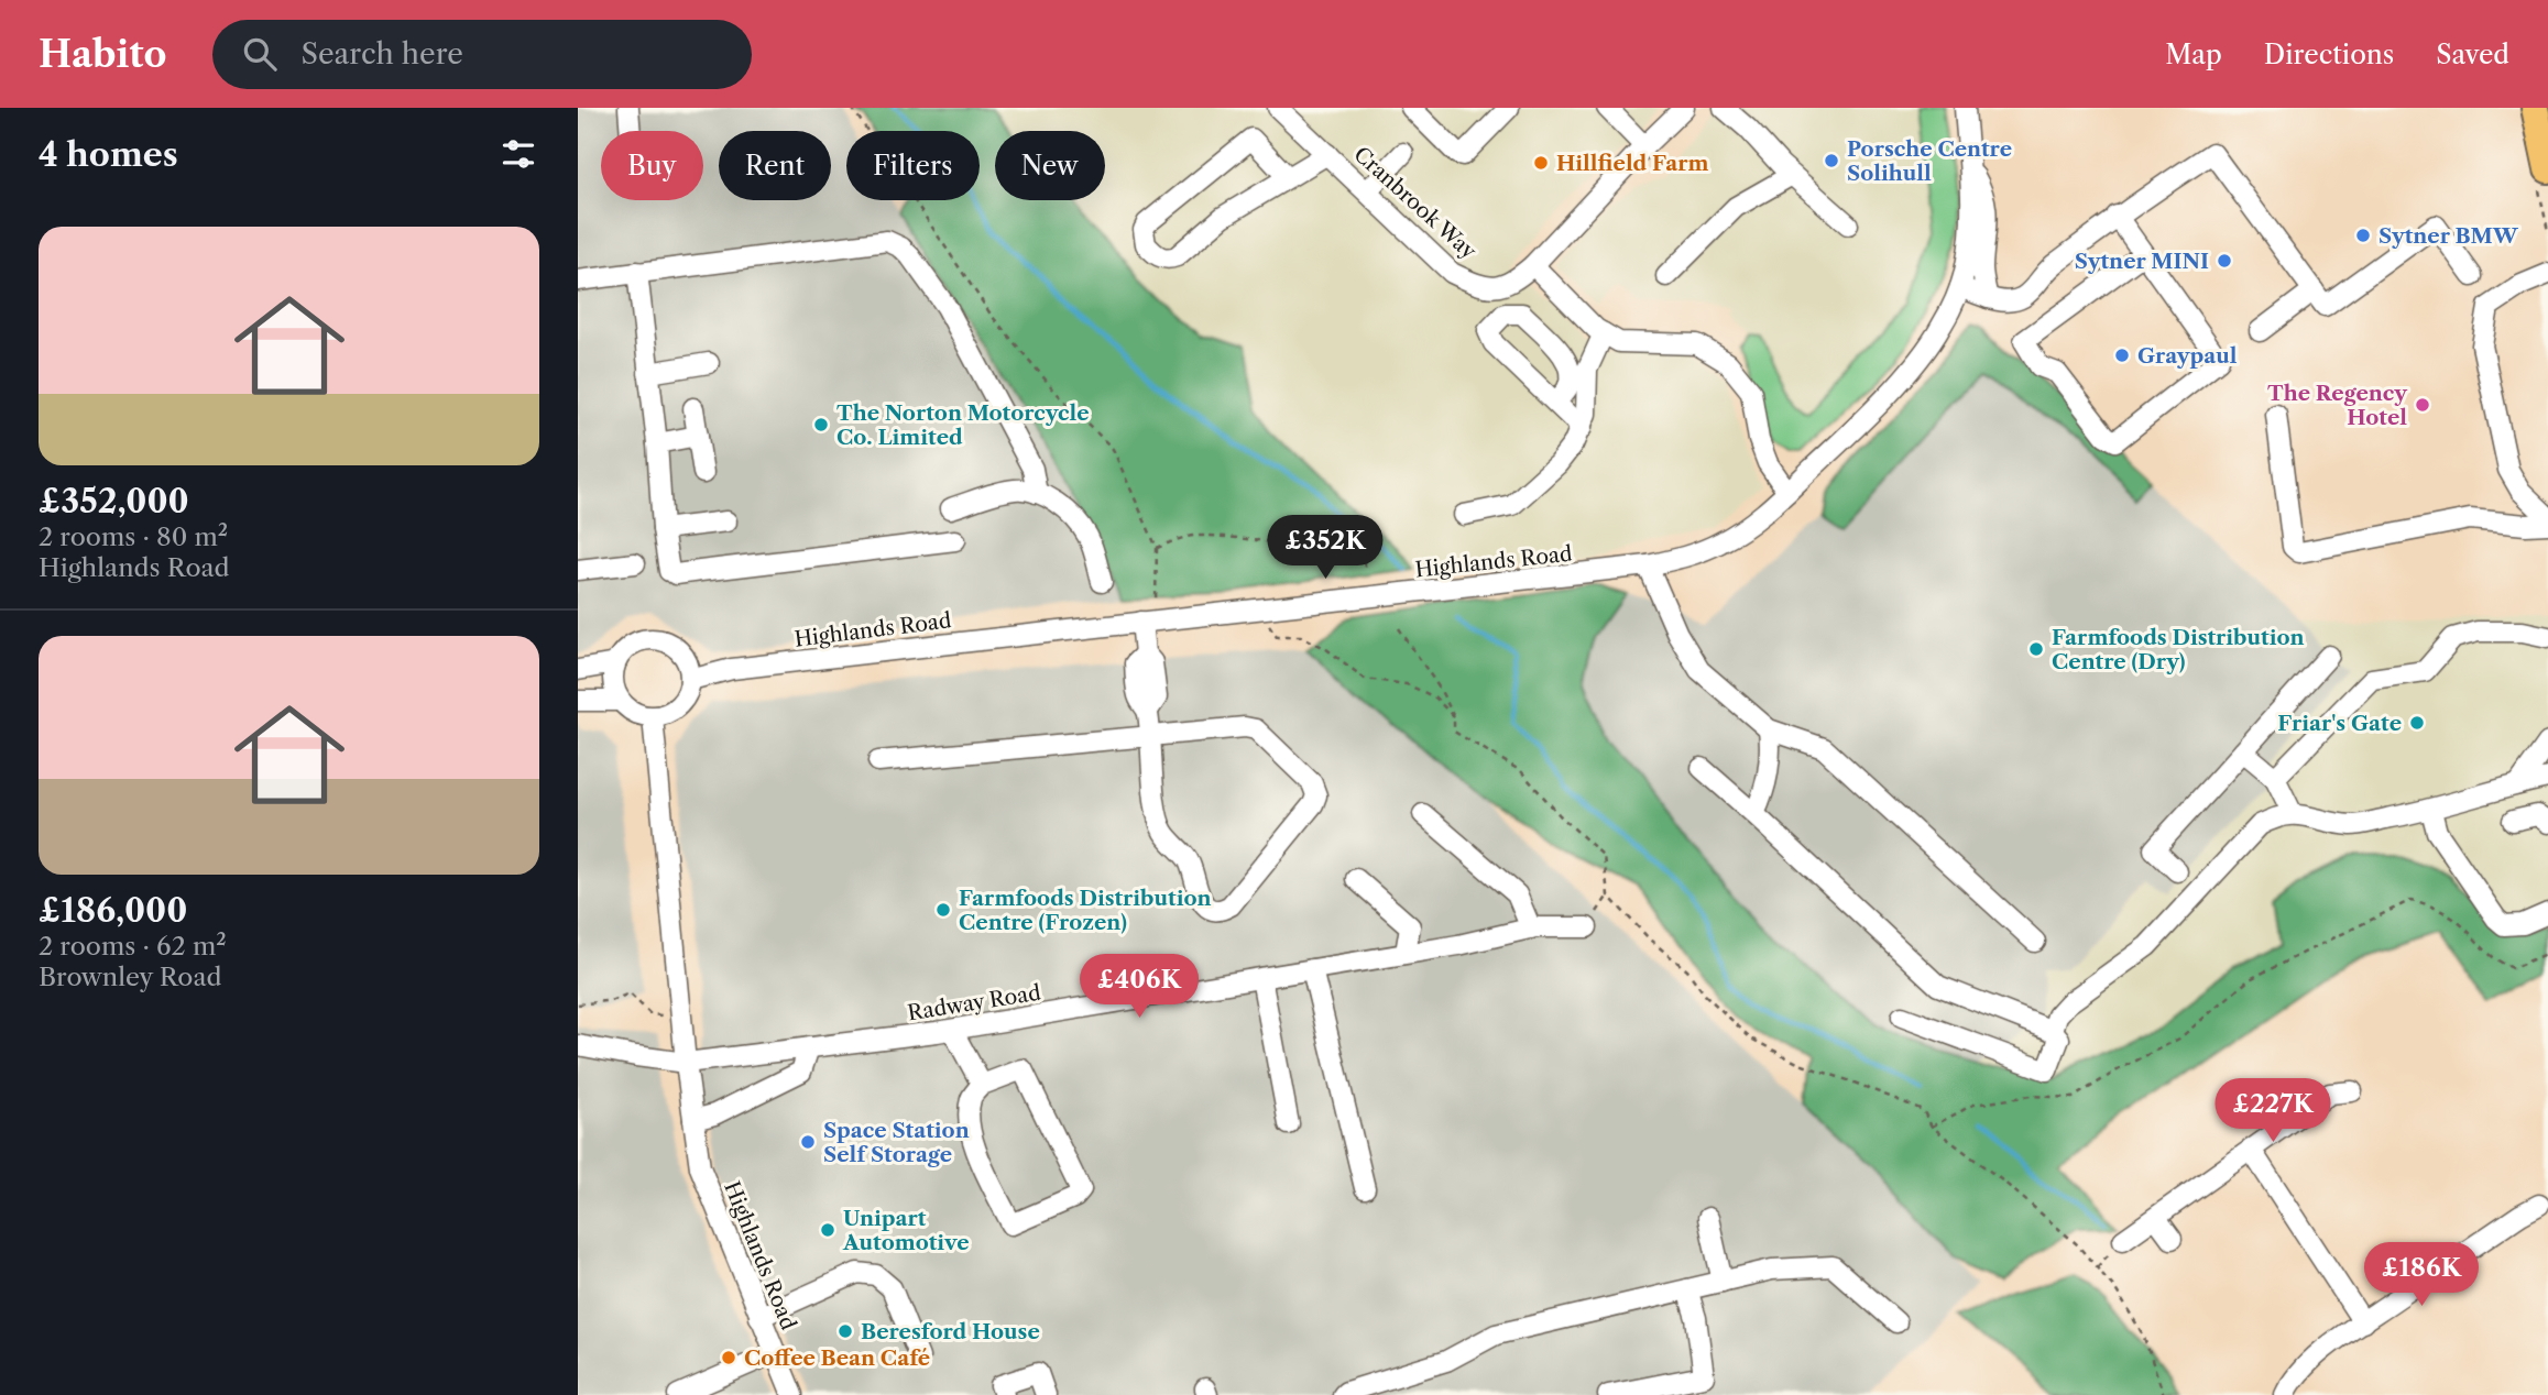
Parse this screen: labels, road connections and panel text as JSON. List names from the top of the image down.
{
  "streets": {
    "street": ["Cranbrook Way", "Highlands Road", "Radway Road"]
  },
  "crossings": [
    ["Highlands Road", "Radway Road"]
  ],
  "places": [
    "Porsche Centre Solihull",
    "Hillfield Farm",
    "Sytner BMW",
    "Sytner MINI",
    "Graypaul",
    "The Regency Hotel",
    "The Norton Motorcycle Co. Limited",
    "Farmfoods Distribution Centre (Dry)",
    "Friar's Gate",
    "Farmfoods Distribution Centre (Frozen)",
    "Space Station Self Storage",
    "Unipart Automotive",
    "Beresford House",
    "Coffee Bean Café"
  ],
  "page": {
    "header": "Habito",
    "search": "Search here",
    "nav": ["Map", "Directions", "Saved"],
    "heading": "4 homes",
    "chip": [
      "Buy",
      "Rent",
      "Filters",
      "New"
    ],
    "list": [
      {
        "name": "£352,000",
        "note": "2 rooms · 80 m² · Highlands Road"
      },
      {
        "name": "£186,000",
        "note": "2 rooms · 62 m² · Brownley Road"
      }
    ],
    "price": [
      "£352K",
      "£406K",
      "£227K",
      "£186K"
    ]
  }
}
